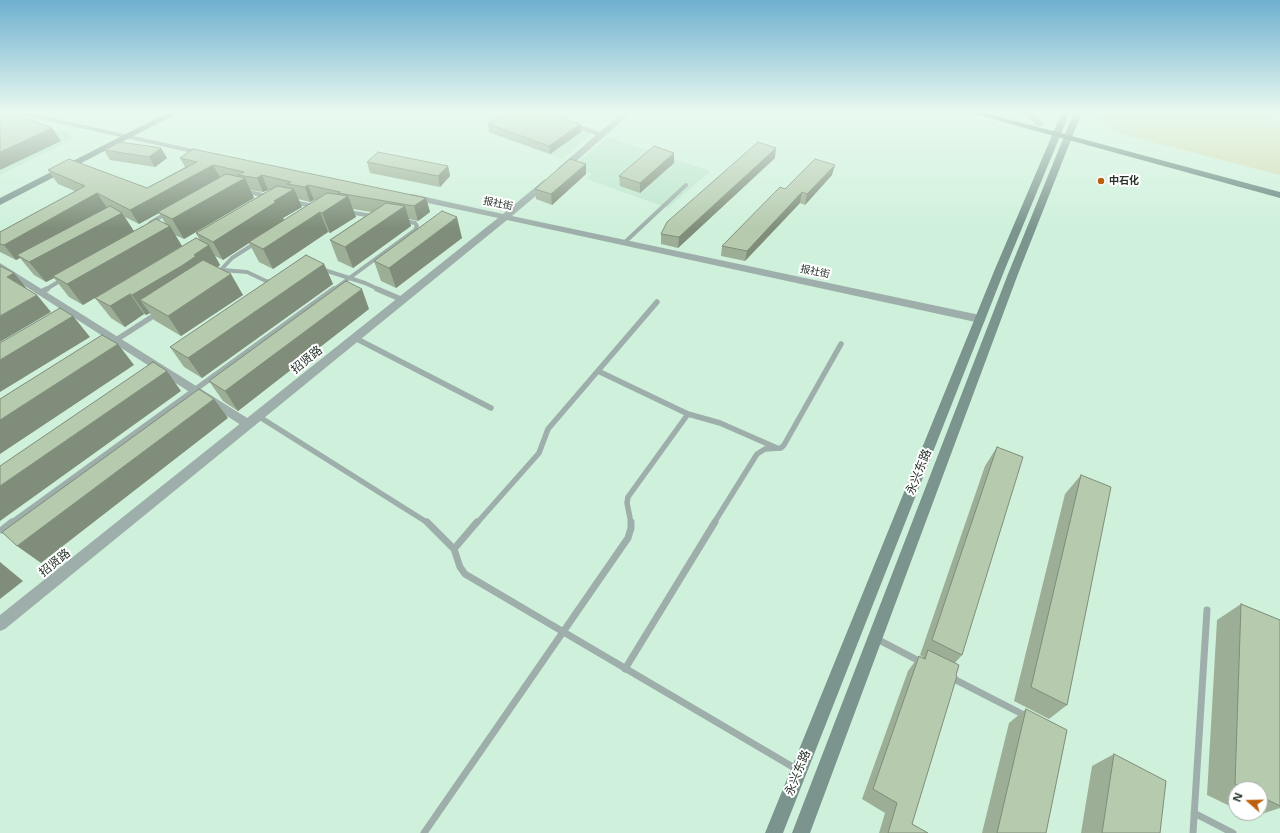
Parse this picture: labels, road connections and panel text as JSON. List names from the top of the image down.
{
  "streets": {
    "main road": ["永兴东路"],
    "street": ["报社街", "招贤路"]
  },
  "crossings": [
    ["报社街", "招贤路"],
    ["报社街", "永兴东路"]
  ],
  "places": ["中石化"],
  "north": "left"
}
